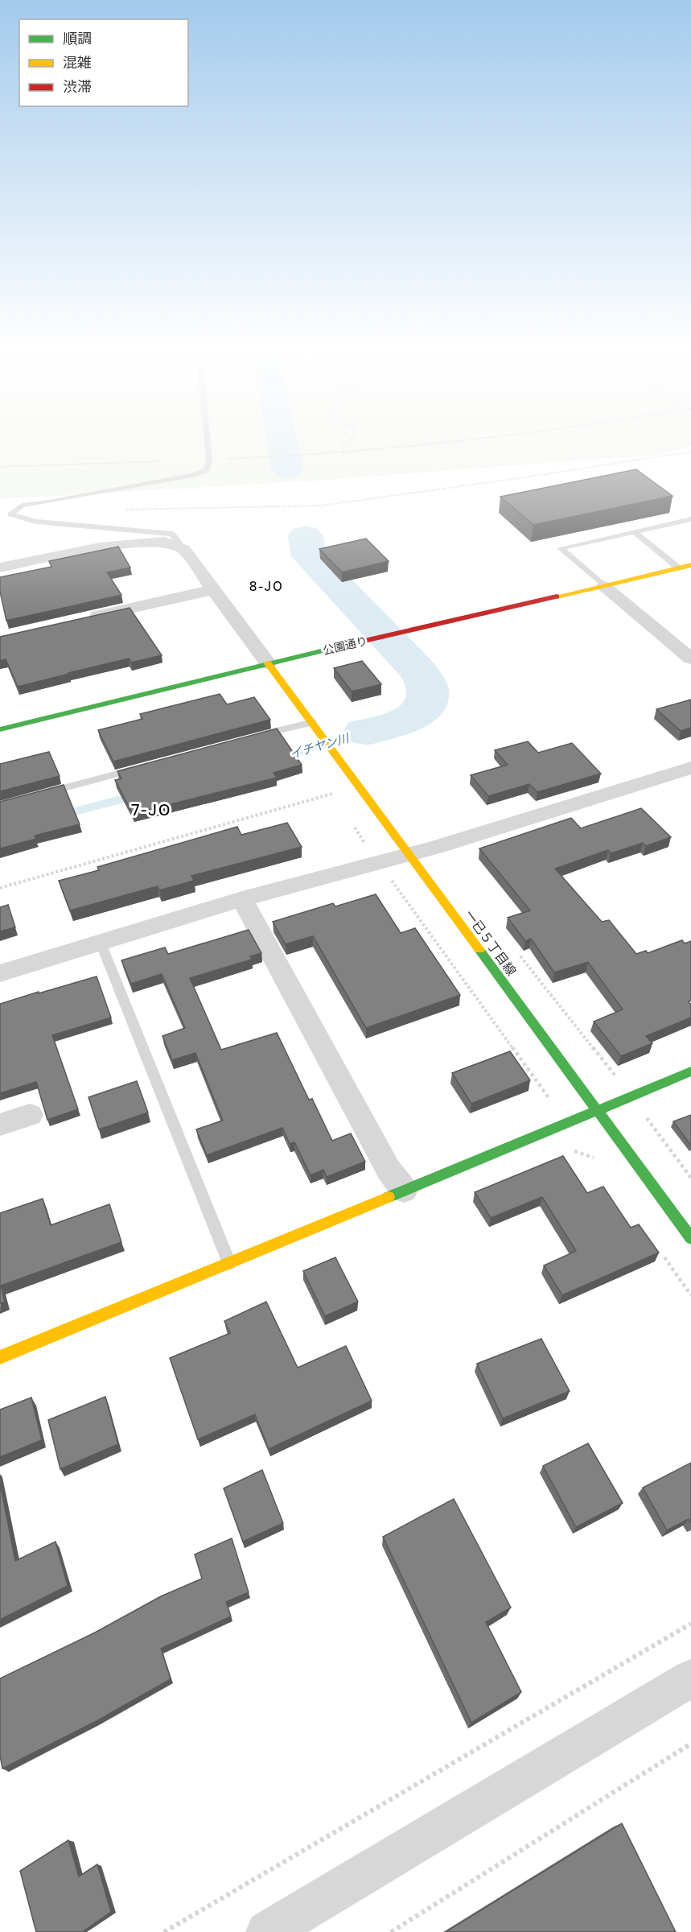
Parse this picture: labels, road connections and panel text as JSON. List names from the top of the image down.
{
  "streets": {
    "street": ["公園通り", "一已５丁目線"]
  },
  "crossings": [
    ["公園通り", "一已５丁目線"]
  ],
  "districts": ["8-JO", "7-JO"],
  "water": ["イチヤン川"],
  "legend": ["順調", "混雑", "渋滞"]
}
